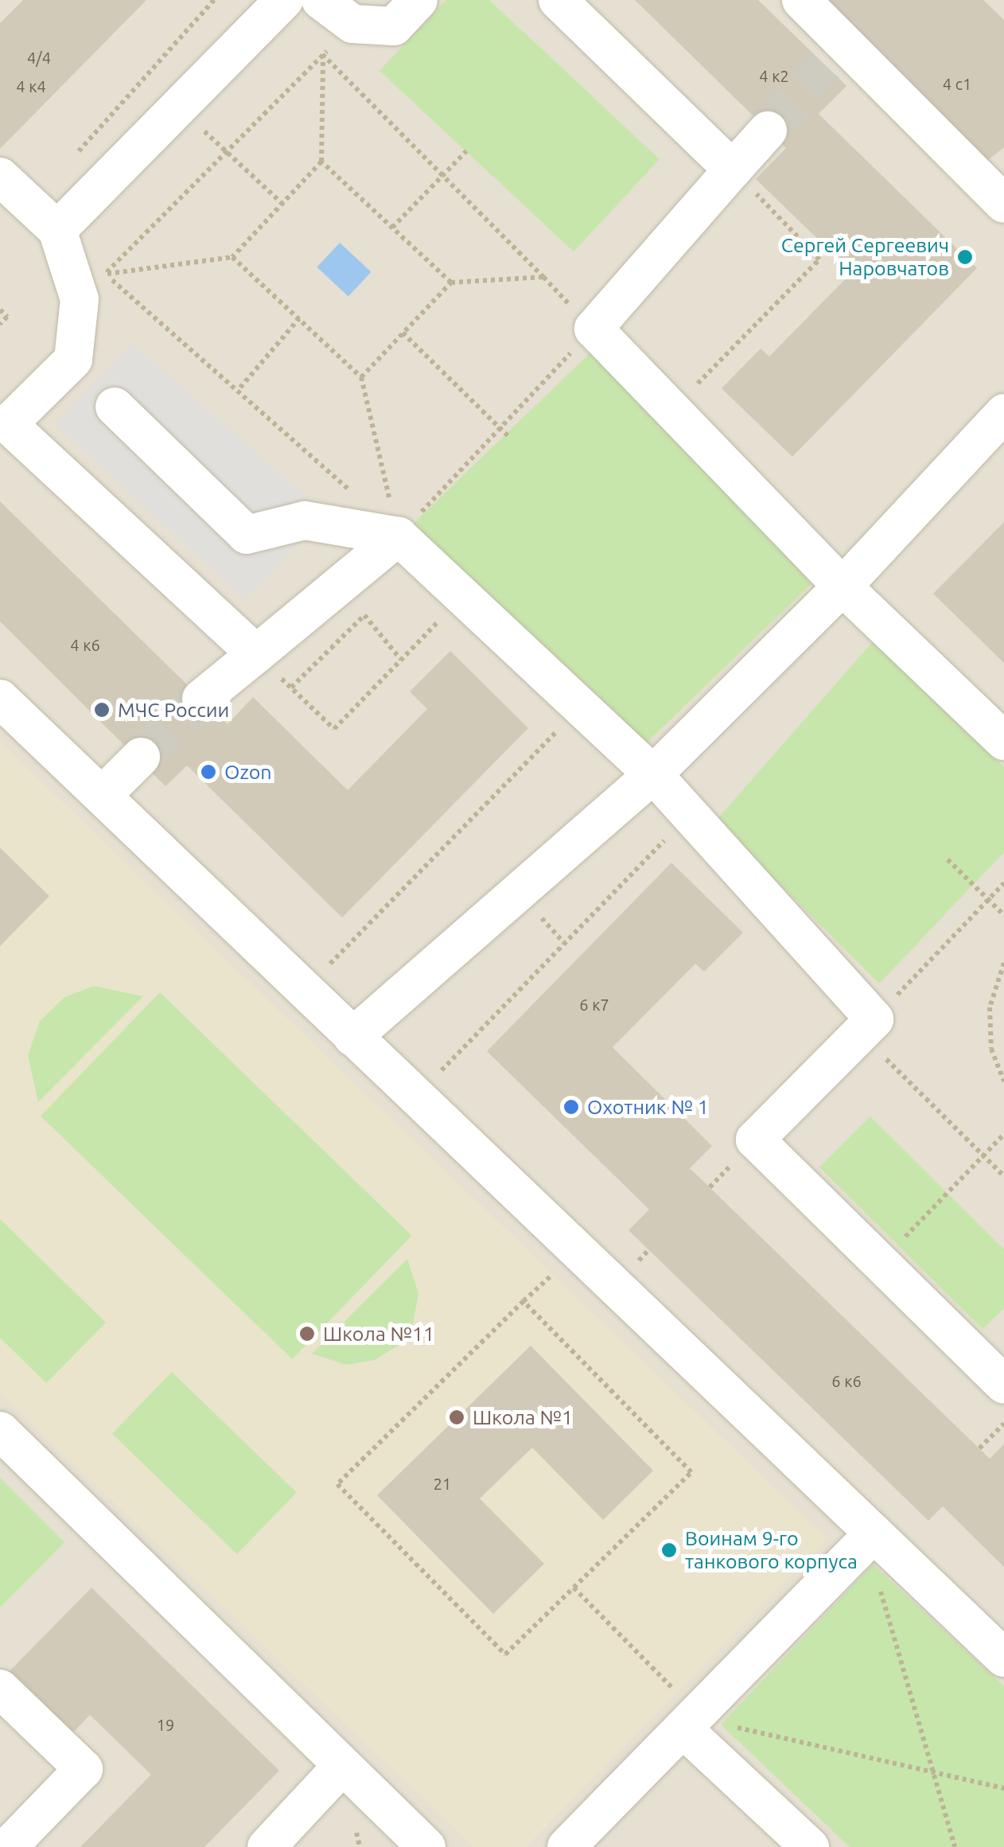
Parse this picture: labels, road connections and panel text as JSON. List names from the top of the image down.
{
  "places": [
    "Сергей Сергеевич Наровчатов",
    "МЧС России",
    "Ozon",
    "Охотник № 1",
    "Школа №11",
    "Школа №1",
    "Воинам 9-го танкового корпуса"
  ],
  "house_numbers": [
    "4/4",
    "4 к2",
    "4 с1",
    "4 к4",
    "4 к6",
    "6 к7",
    "6 к6",
    "21",
    "19"
  ]
}
